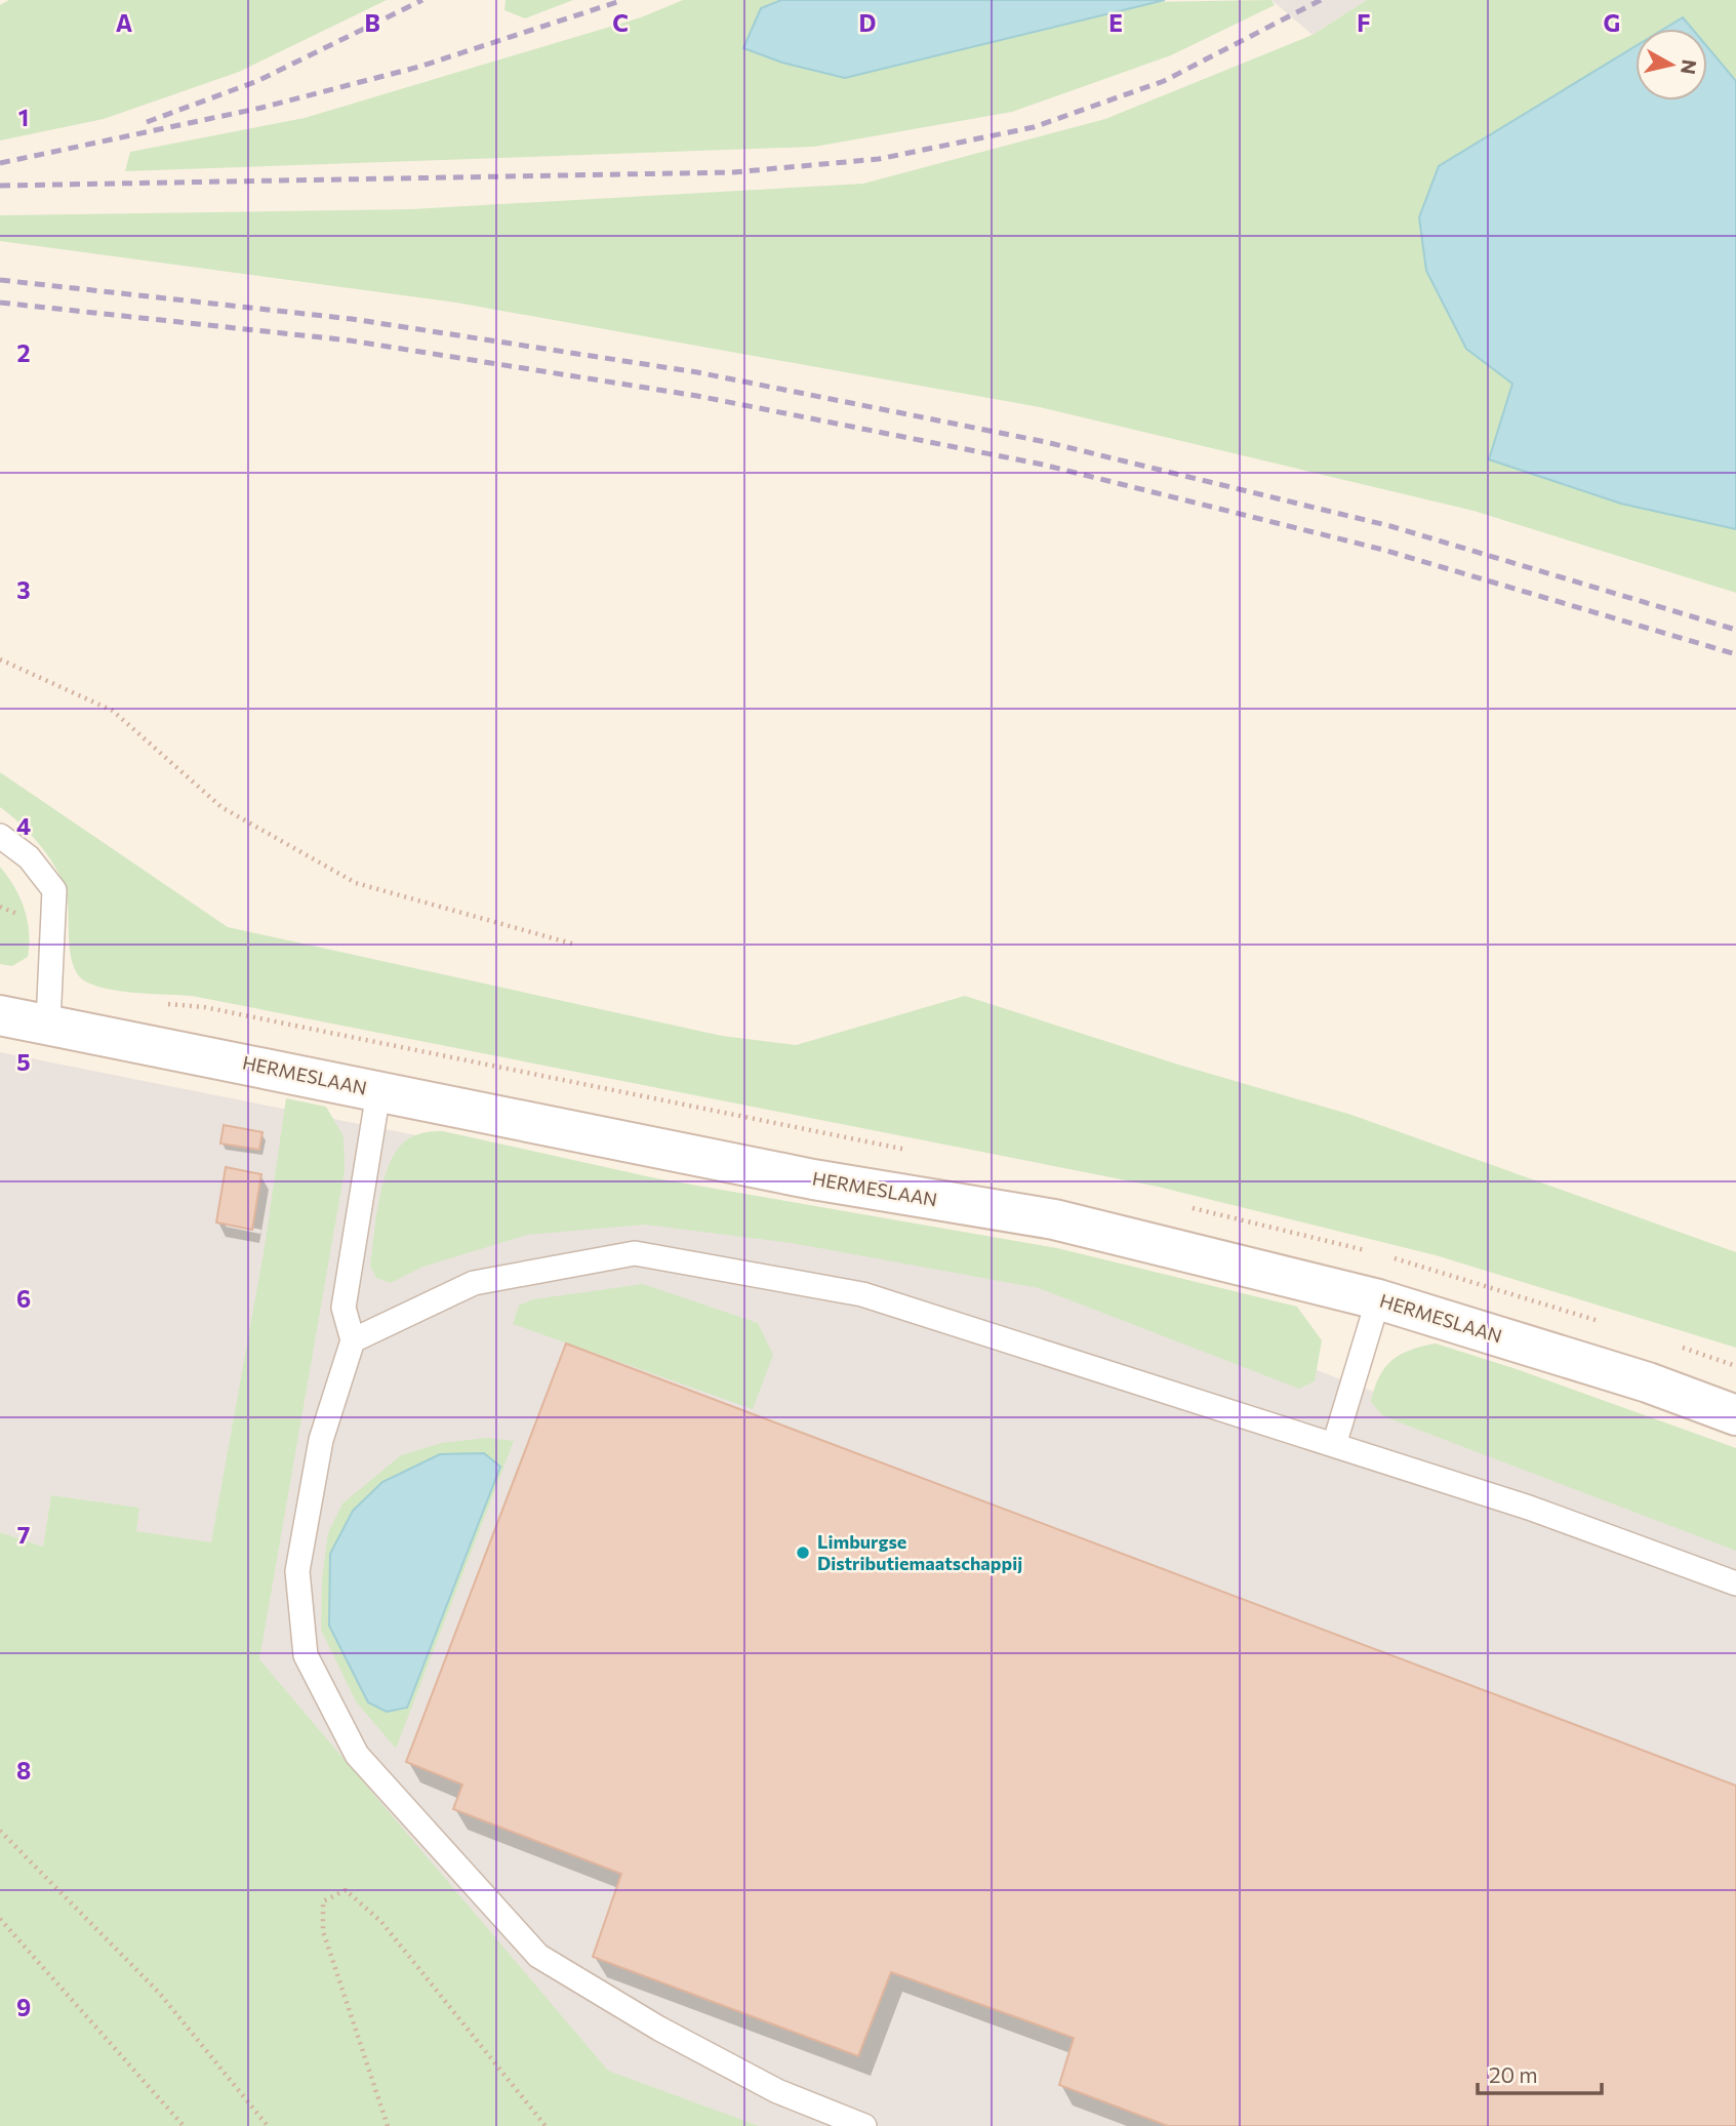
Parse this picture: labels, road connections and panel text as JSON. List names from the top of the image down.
{
  "streets": {
    "street": ["HERMESLAAN"]
  },
  "places": ["Limburgse Distributiemaatschappij"],
  "scale_bar": "20 m",
  "north": "right",
  "grid": {
    "columns": [
      "A",
      "B",
      "C",
      "D",
      "E",
      "F",
      "G"
    ],
    "rows": [
      "1",
      "2",
      "3",
      "4",
      "5",
      "6",
      "7",
      "8",
      "9"
    ]
  }
}
